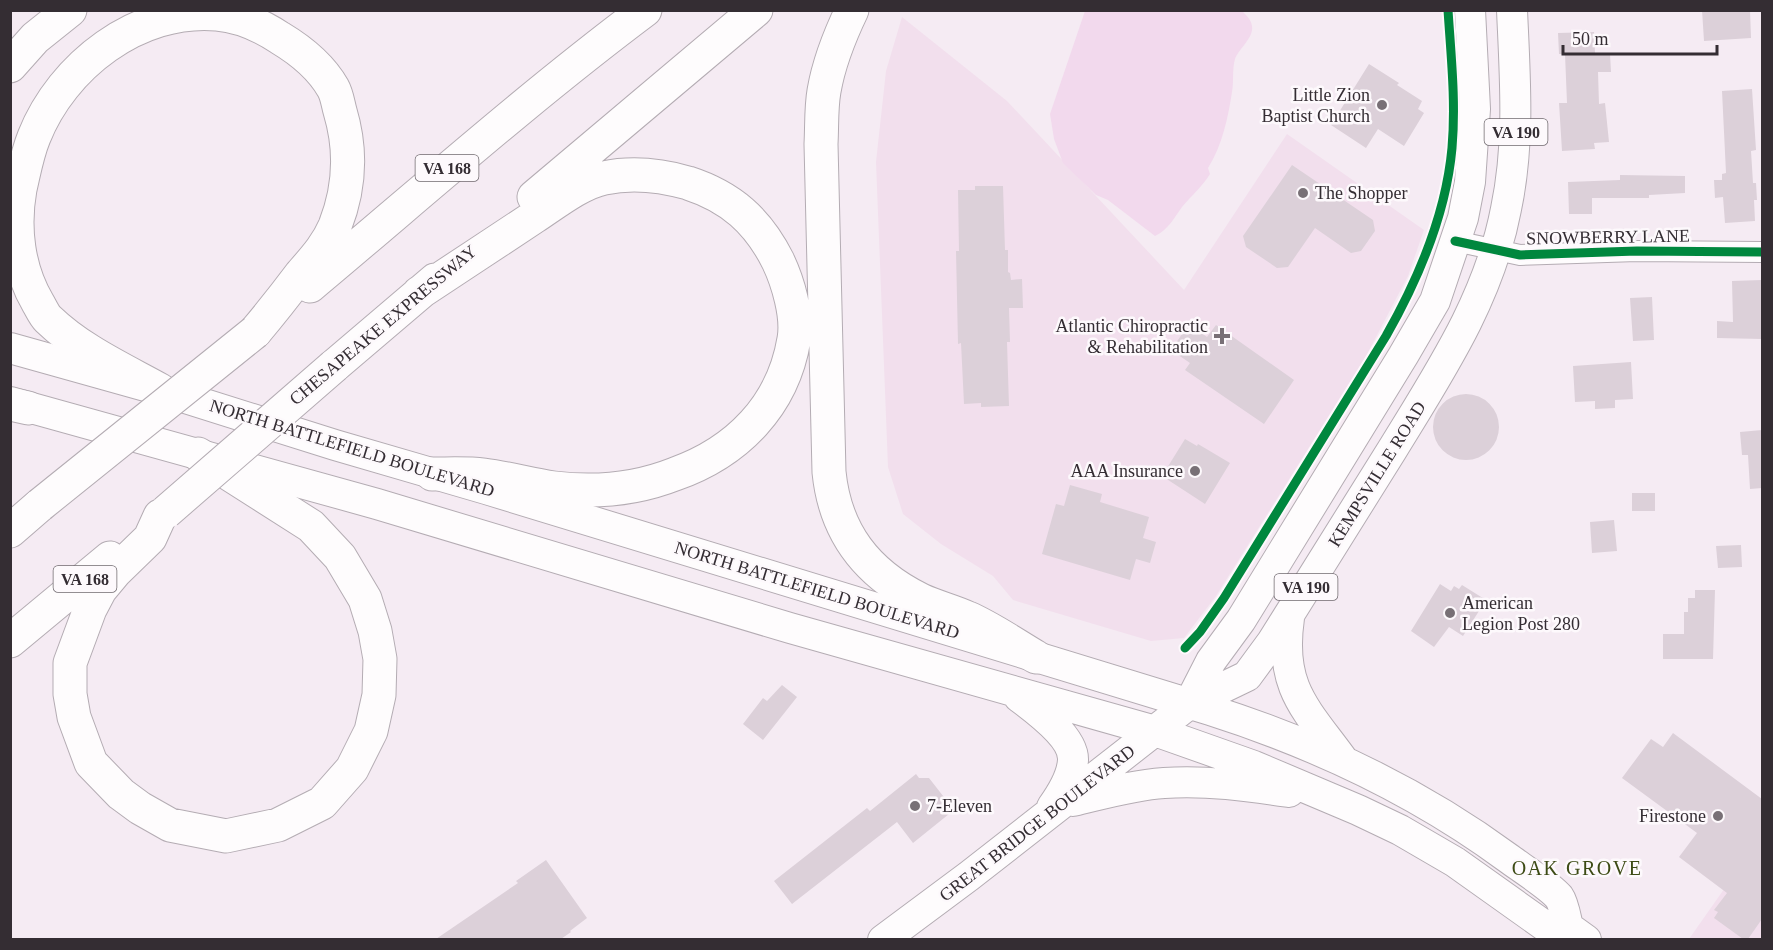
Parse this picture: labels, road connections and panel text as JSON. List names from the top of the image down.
{
  "streets": {
    "highway": ["VA 168", "CHESAPEAKE EXPRESSWAY"],
    "main road": [
      "VA 190",
      "NORTH BATTLEFIELD BOULEVARD",
      "KEMPSVILLE ROAD",
      "GREAT BRIDGE BOULEVARD"
    ],
    "street": ["SNOWBERRY LANE"]
  },
  "crossings": [
    ["VA 190", "SNOWBERRY LANE"],
    ["VA 190", "NORTH BATTLEFIELD BOULEVARD"],
    ["VA 190", "KEMPSVILLE ROAD"],
    ["VA 190", "GREAT BRIDGE BOULEVARD"],
    ["SNOWBERRY LANE", "KEMPSVILLE ROAD"],
    ["NORTH BATTLEFIELD BOULEVARD", "KEMPSVILLE ROAD"],
    ["NORTH BATTLEFIELD BOULEVARD", "GREAT BRIDGE BOULEVARD"],
    ["KEMPSVILLE ROAD", "GREAT BRIDGE BOULEVARD"]
  ],
  "districts": ["OAK GROVE"],
  "places": {
    "other": [
      "Little Zion Baptist Church",
      "The Shopper",
      "AAA Insurance",
      "American Legion Post 280",
      "7-Eleven",
      "Firestone"
    ],
    "health": ["Atlantic Chiropractic & Rehabilitation"]
  },
  "scale_bar": "50 m"
}
